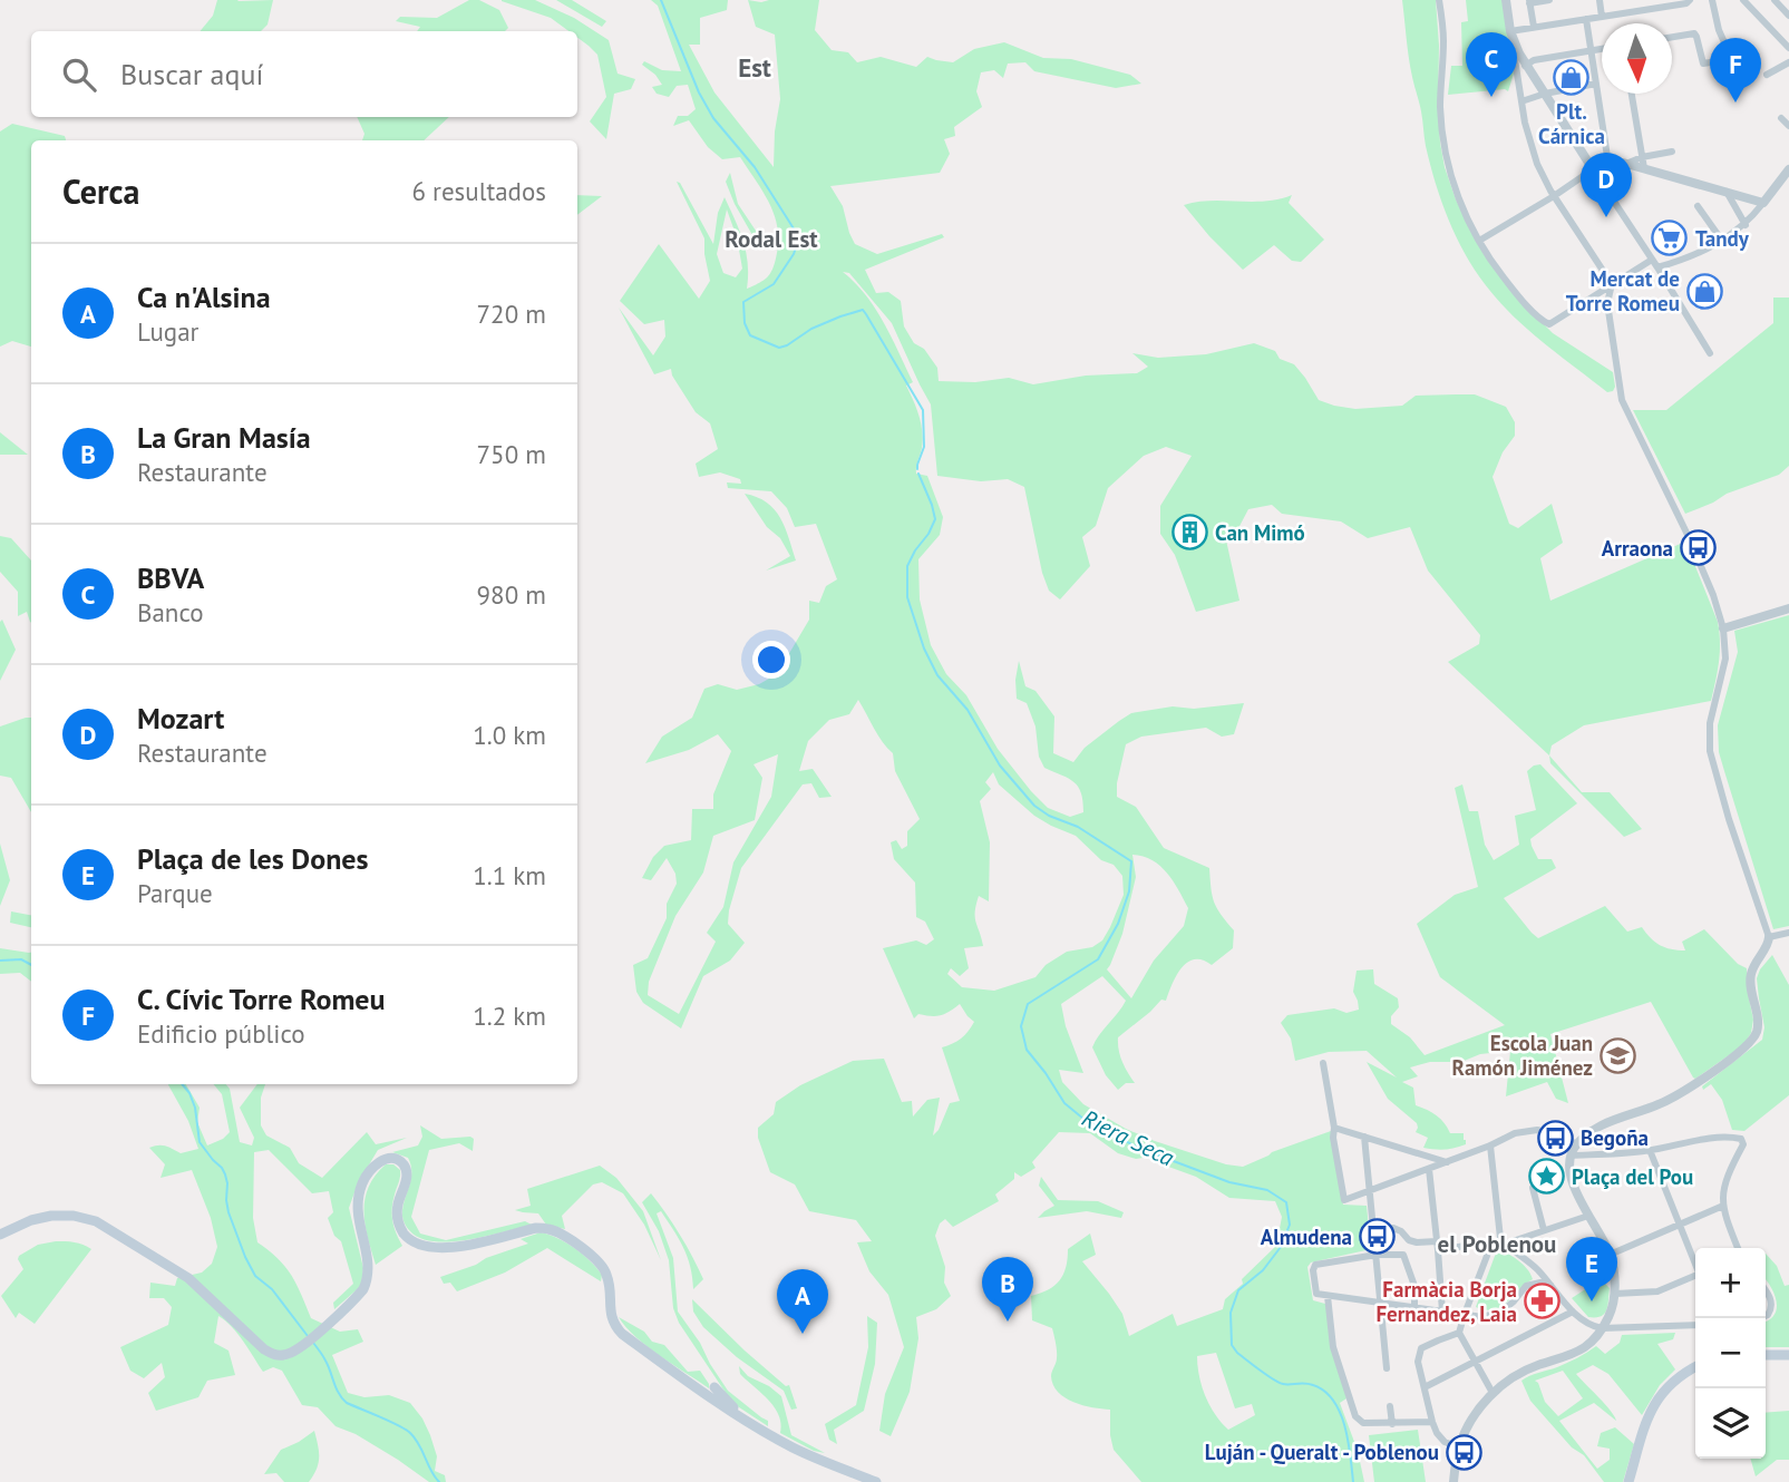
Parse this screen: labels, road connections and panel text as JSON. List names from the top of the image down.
{
  "districts": ["Est", "Rodal Est", "el Poblenou"],
  "water": ["Riera Seca"],
  "places": {
    "shop": ["Plt. Cárnica", "Mercat de Torre Romeu"],
    "supermarket": ["Tandy"],
    "building": ["Can Mimó"],
    "bus stop": [
      "Arraona",
      "Begoña",
      "Almudena",
      "Luján - Queralt - Poblenou"
    ],
    "school or university": ["Escola Juan Ramón Jiménez"],
    "place": ["Plaça del Pou"],
    "pharmacy": ["Farmàcia Borja Fernandez, Laia"]
  },
  "north": "bottom",
  "page": {
    "search": "Buscar aquí",
    "pins": [
      "C",
      "F",
      "D",
      "E",
      "B",
      "A"
    ],
    "heading": ["Cerca", "6 resultados"],
    "list": [
      {
        "mark": "A",
        "name": "Ca n'Alsina",
        "note": "Lugar",
        "value": "720 m"
      },
      {
        "mark": "B",
        "name": "La Gran Masía",
        "note": "Restaurante",
        "value": "750 m"
      },
      {
        "mark": "C",
        "name": "BBVA",
        "note": "Banco",
        "value": "980 m"
      },
      {
        "mark": "D",
        "name": "Mozart",
        "note": "Restaurante",
        "value": "1.0 km"
      },
      {
        "mark": "E",
        "name": "Plaça de les Dones",
        "note": "Parque",
        "value": "1.1 km"
      },
      {
        "mark": "F",
        "name": "C. Cívic Torre Romeu",
        "note": "Edificio público",
        "value": "1.2 km"
      }
    ],
    "map_buttons": ["+", "−"]
  }
}
